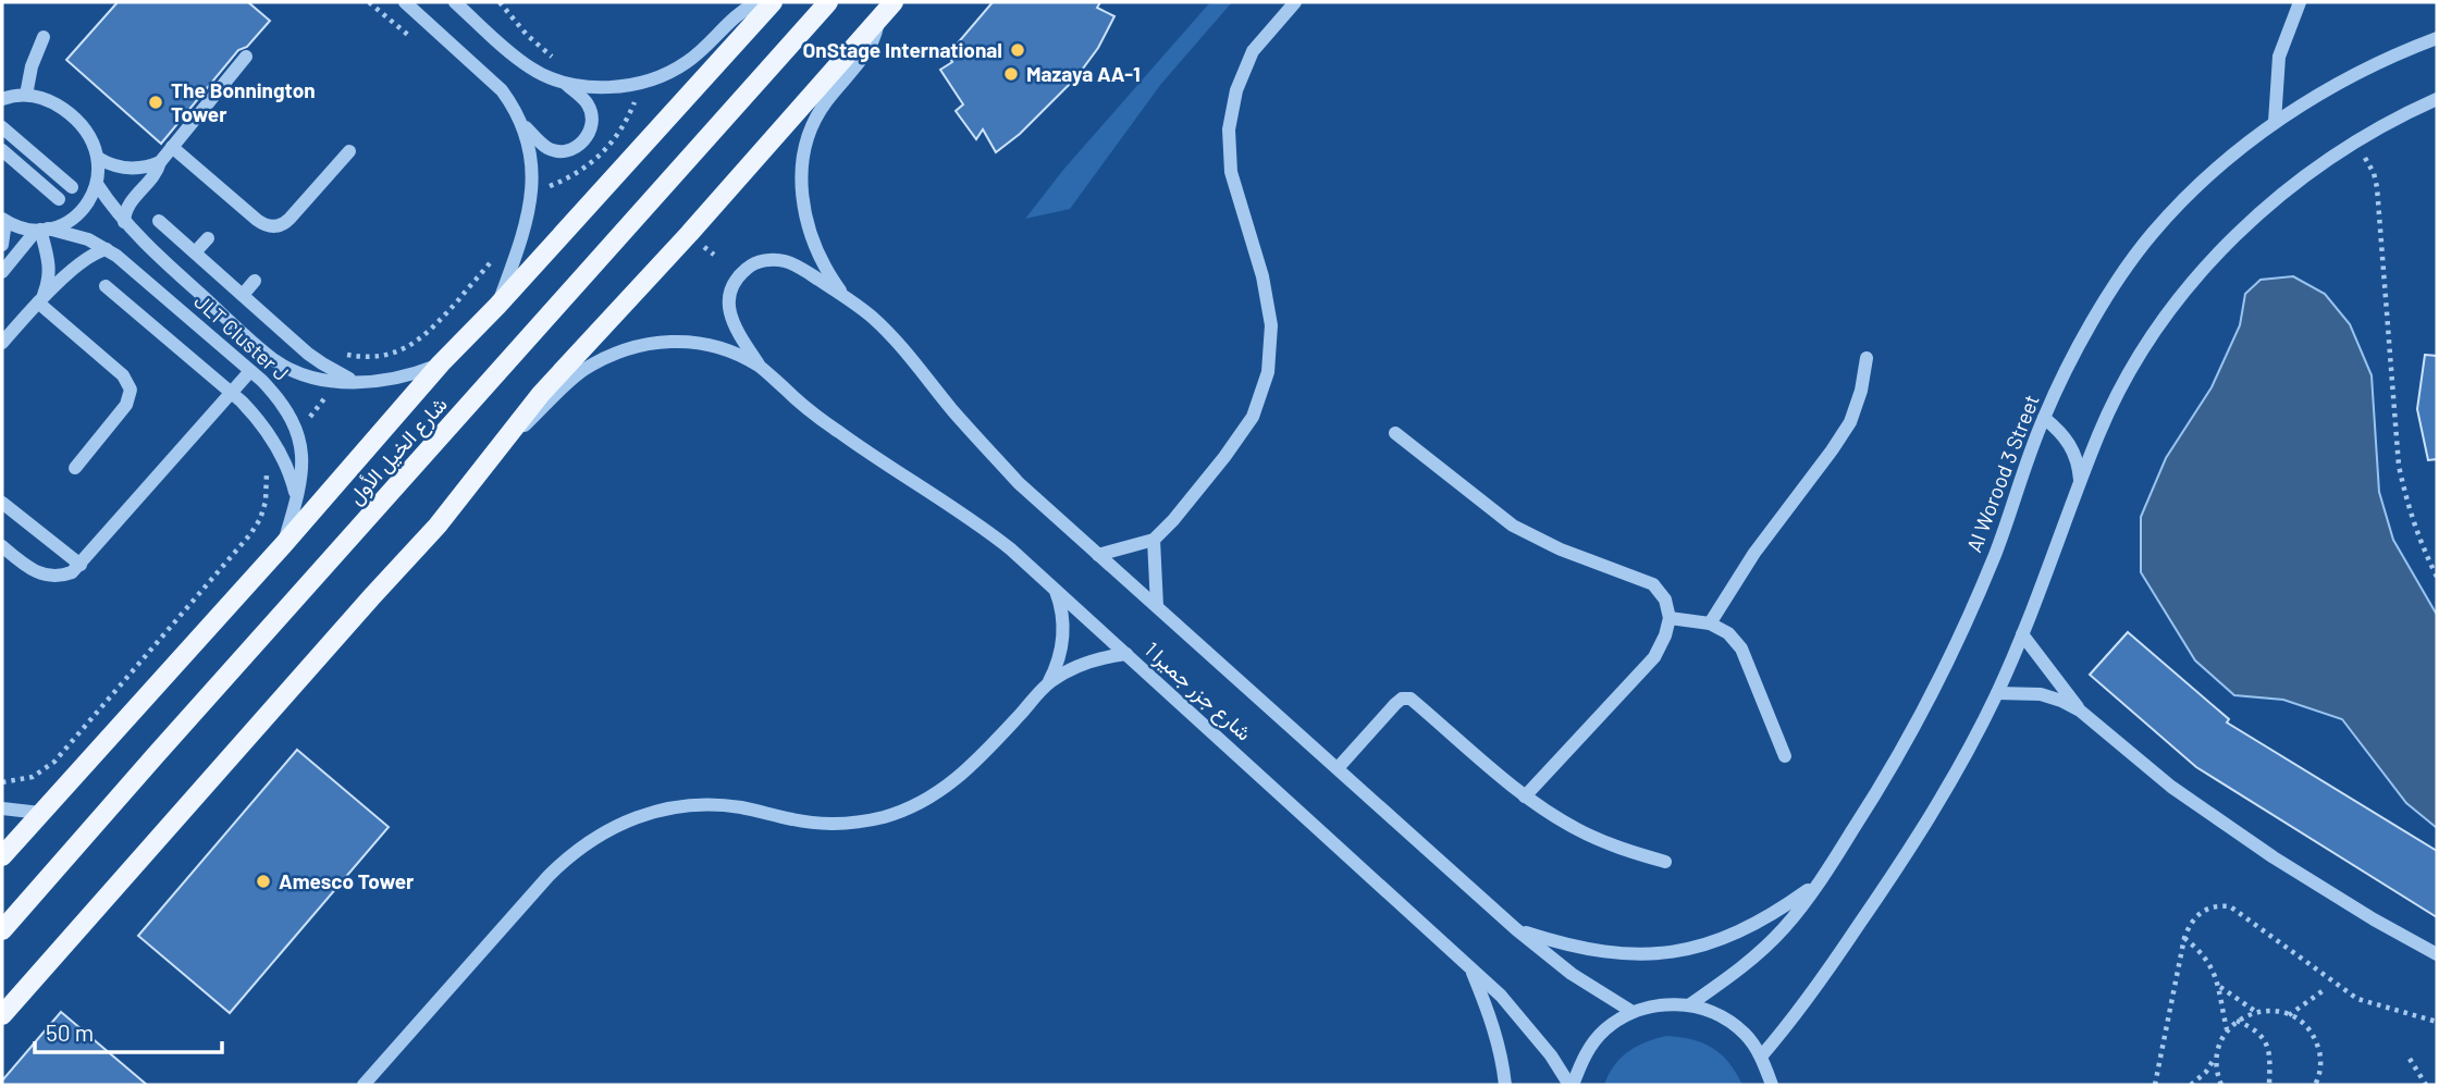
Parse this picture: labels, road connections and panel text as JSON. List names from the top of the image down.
{
  "streets": {
    "main road": ["شارع الخيل الأول"],
    "street": ["JLT Cluster J", "Al Worood 3 Street", "شارع جزر جميرا 1"]
  },
  "crossings": [
    ["JLT Cluster J", "شارع الخيل الأول"]
  ],
  "places": [
    "OnStage International",
    "Mazaya AA-1",
    "The Bonnington Tower",
    "Amesco Tower"
  ],
  "scale_bar": "50 m"
}
